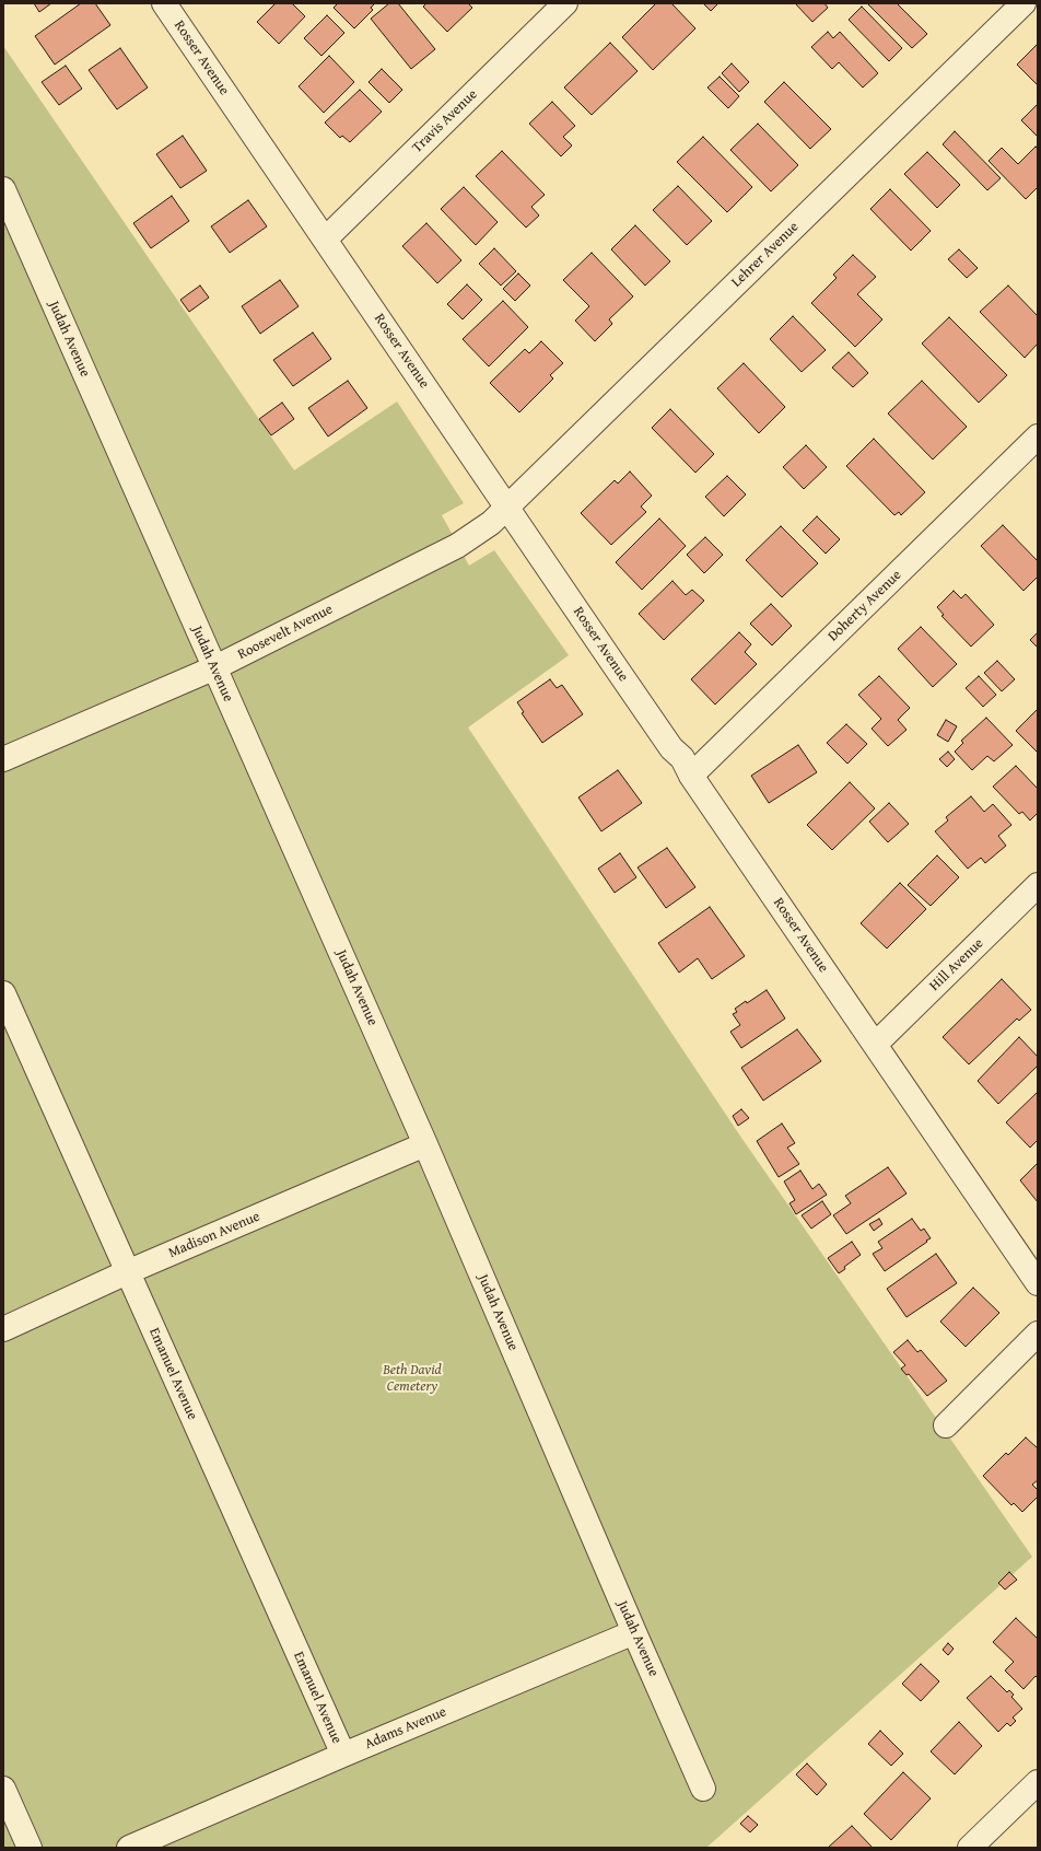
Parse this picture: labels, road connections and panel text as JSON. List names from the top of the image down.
{
  "streets": {
    "street": [
      "Rosser Avenue",
      "Travis Avenue",
      "Lehrer Avenue",
      "Judah Avenue",
      "Doherty Avenue",
      "Roosevelt Avenue",
      "Hill Avenue",
      "Madison Avenue",
      "Emanuel Avenue",
      "Adams Avenue"
    ]
  },
  "crossings": [
    ["Rosser Avenue", "Travis Avenue"],
    ["Rosser Avenue", "Lehrer Avenue"],
    ["Rosser Avenue", "Doherty Avenue"],
    ["Rosser Avenue", "Roosevelt Avenue"],
    ["Rosser Avenue", "Hill Avenue"],
    ["Lehrer Avenue", "Roosevelt Avenue"],
    ["Judah Avenue", "Roosevelt Avenue"],
    ["Judah Avenue", "Madison Avenue"],
    ["Judah Avenue", "Adams Avenue"],
    ["Madison Avenue", "Emanuel Avenue"],
    ["Emanuel Avenue", "Adams Avenue"]
  ],
  "parks": ["Beth David Cemetery"]
}
